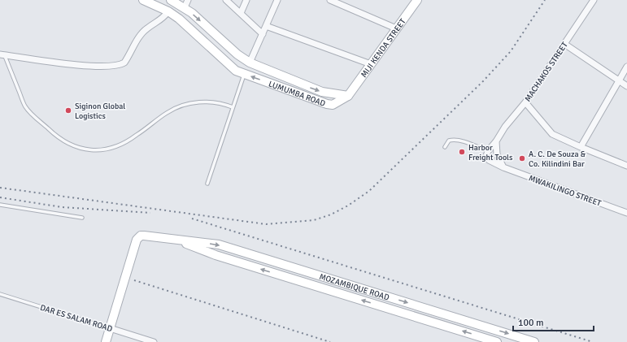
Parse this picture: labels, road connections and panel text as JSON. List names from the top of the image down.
{
  "streets": {
    "street": [
      "MIJI KENDA STREET",
      "MACHAKOS STREET",
      "LUMUMBA ROAD",
      "MWAKILINGO STREET",
      "MOZAMBIQUE ROAD",
      "DAR ES SALAM ROAD"
    ]
  },
  "crossings": [
    ["MIJI KENDA STREET", "LUMUMBA ROAD"],
    ["MACHAKOS STREET", "MWAKILINGO STREET"],
    ["MOZAMBIQUE ROAD", "DAR ES SALAM ROAD"]
  ],
  "places": ["Siginon Global Logistics", "Harbor Freight Tools", "A. C. De Souza & Co. Kilindini Bar"],
  "scale_bar": "100 m"
}
